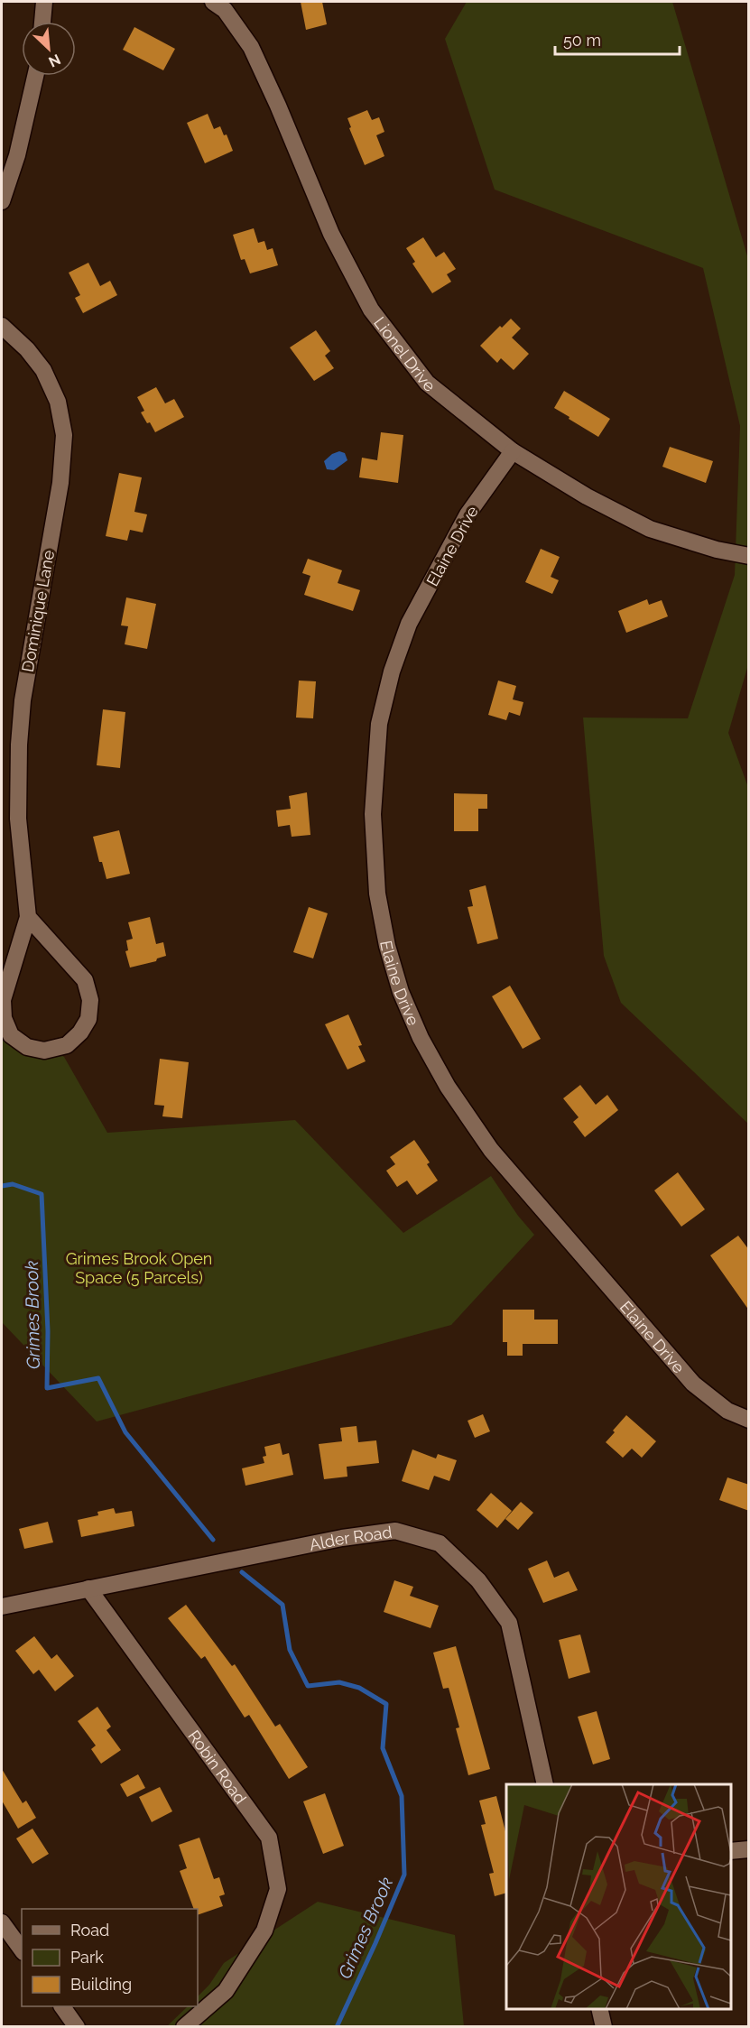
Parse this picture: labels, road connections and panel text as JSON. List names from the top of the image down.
{
  "streets": {
    "street": [
      "Lionel Drive",
      "Elaine Drive",
      "Dominique Lane",
      "Alder Road",
      "Robin Road"
    ]
  },
  "crossings": [
    ["Lionel Drive", "Elaine Drive"],
    ["Alder Road", "Robin Road"]
  ],
  "water": ["Grimes Brook"],
  "parks": ["Grimes Brook Open Space (5 Parcels)"],
  "legend": ["Road", "Park", "Building"],
  "scale_bar": "50 m",
  "north": "bottom right"
}
